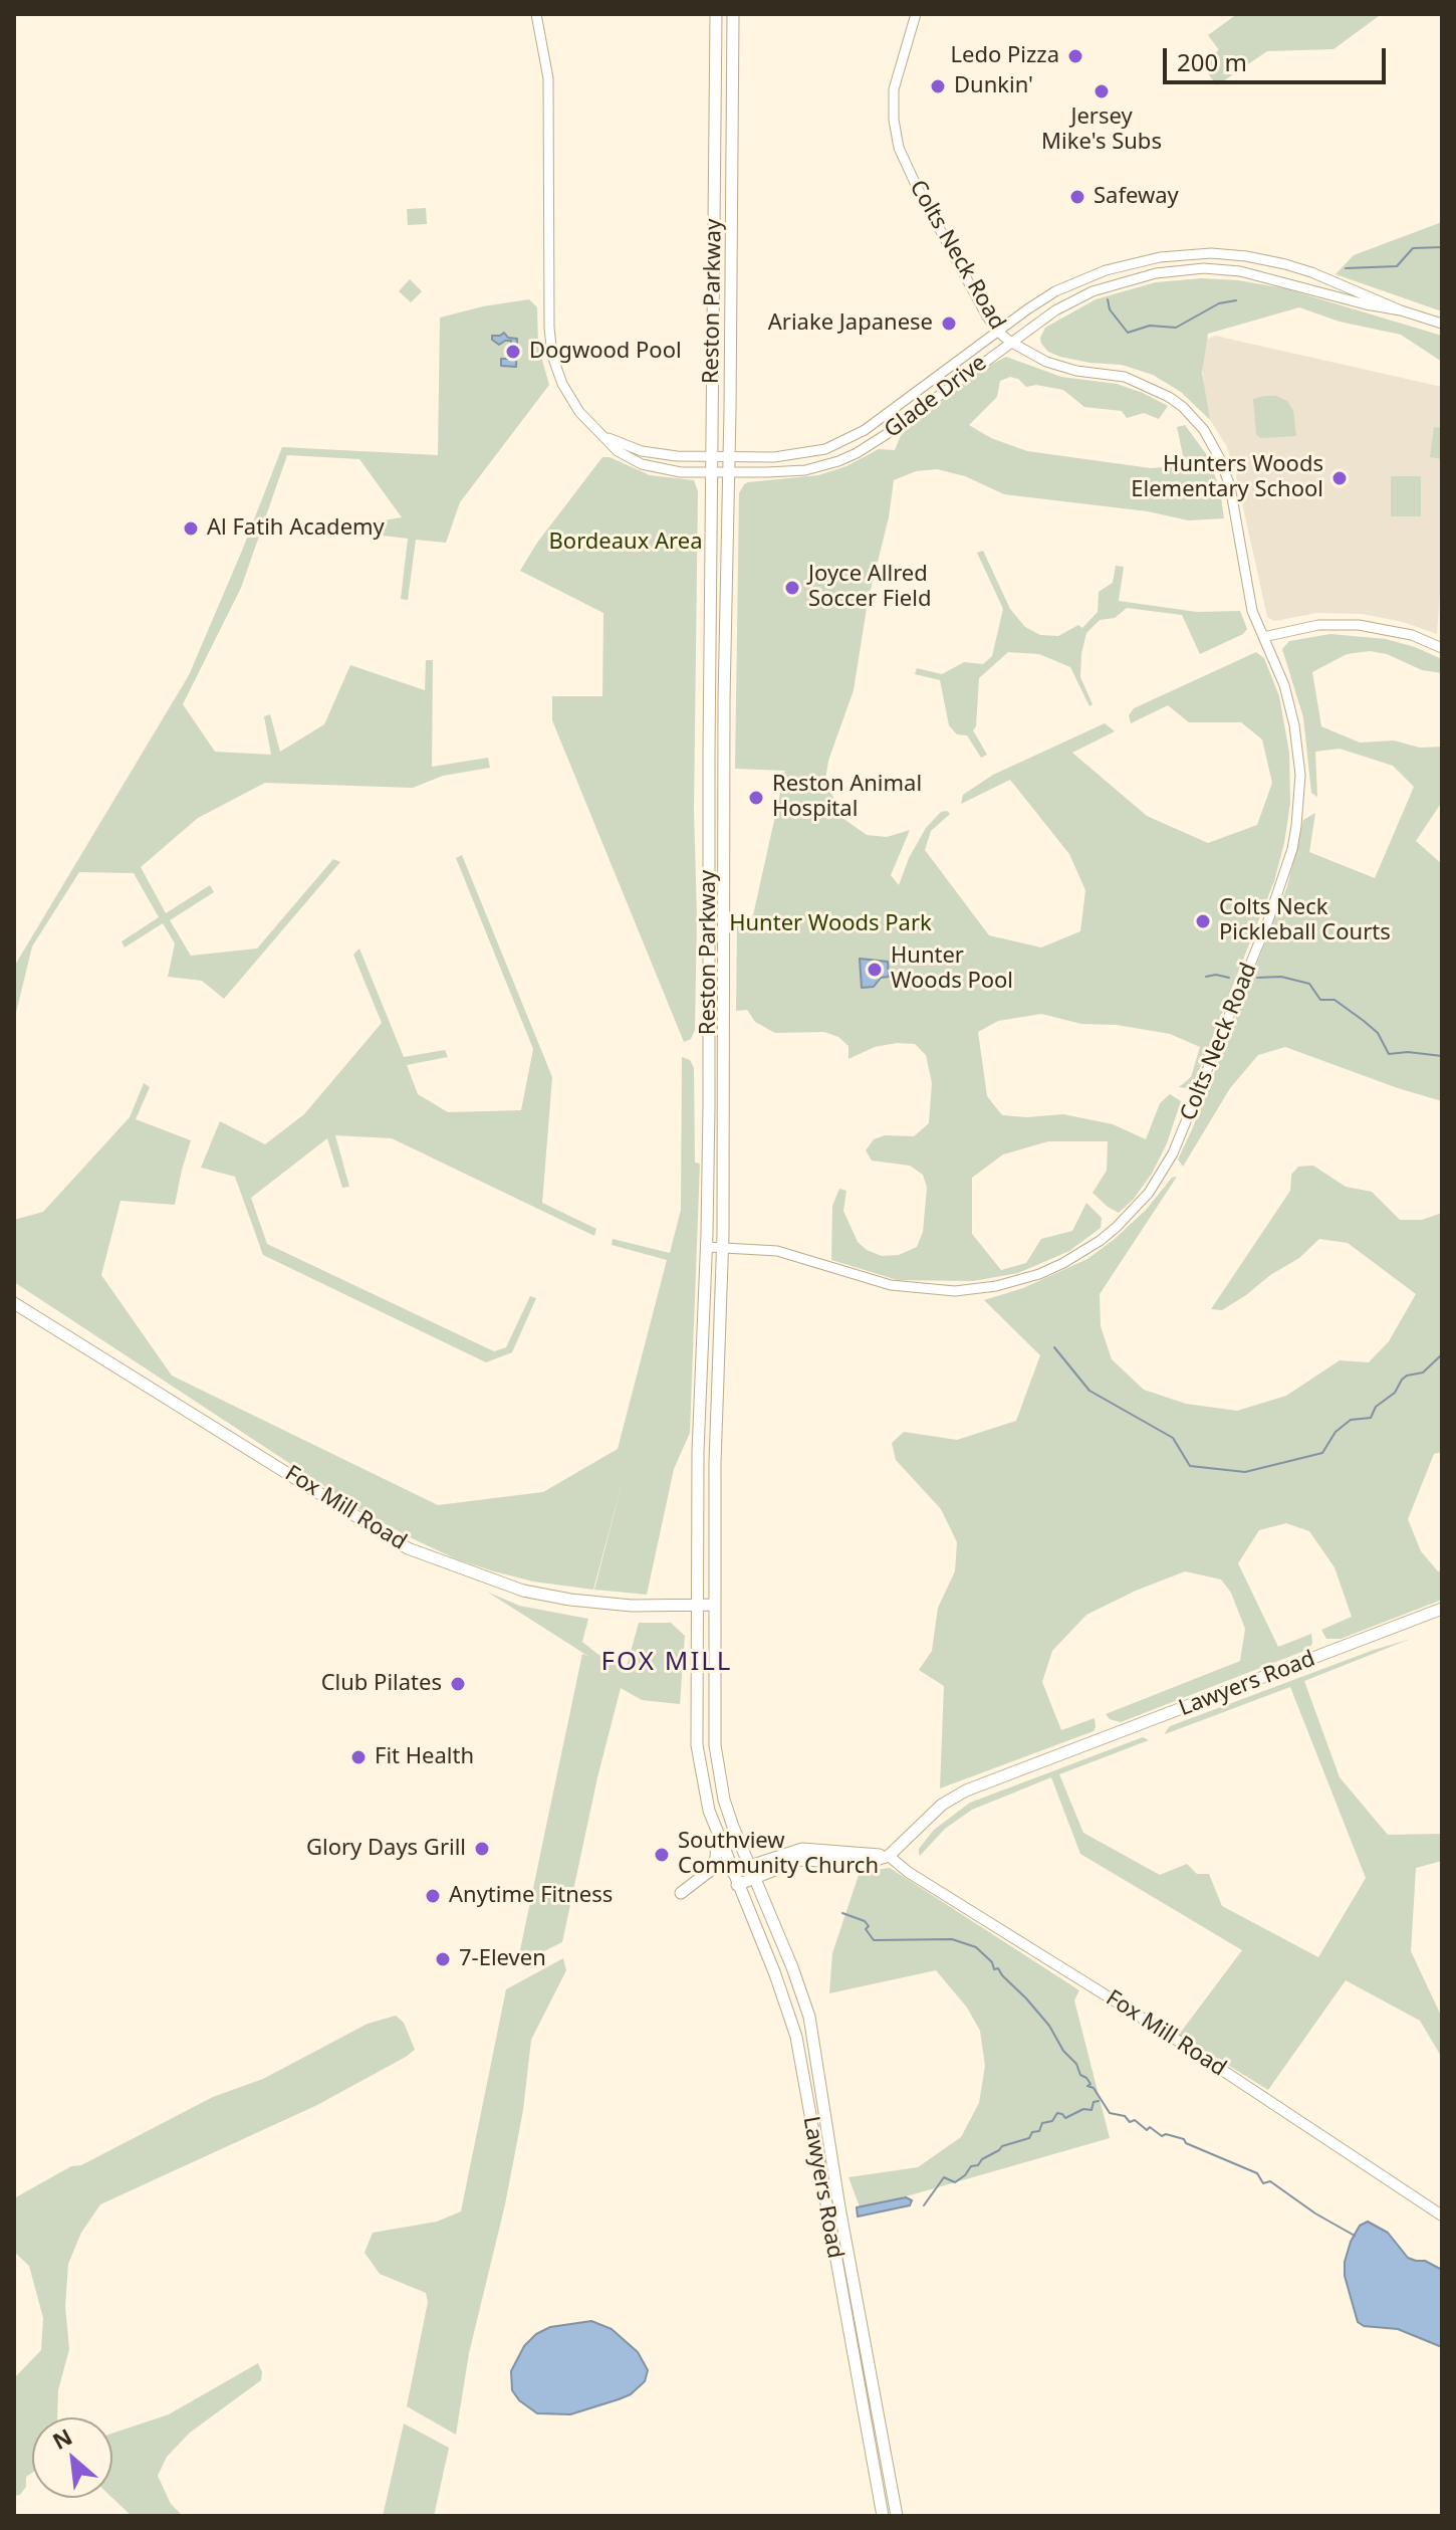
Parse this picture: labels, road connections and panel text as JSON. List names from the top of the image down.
{
  "streets": {
    "main road": ["Reston Parkway", "Fox Mill Road", "Lawyers Road"],
    "street": ["Colts Neck Road", "Glade Drive"]
  },
  "crossings": [
    ["Colts Neck Road", "Reston Parkway"],
    ["Colts Neck Road", "Glade Drive"],
    ["Reston Parkway", "Glade Drive"],
    ["Reston Parkway", "Fox Mill Road"],
    ["Reston Parkway", "Lawyers Road"],
    ["Fox Mill Road", "Lawyers Road"]
  ],
  "districts": ["FOX MILL"],
  "parks": ["Bordeaux Area", "Hunter Woods Park"],
  "places": [
    "Ledo Pizza",
    "Dunkin'",
    "Jersey Mike's Subs",
    "Safeway",
    "Ariake Japanese",
    "Dogwood Pool",
    "Hunters Woods Elementary School",
    "Al Fatih Academy",
    "Joyce Allred Soccer Field",
    "Reston Animal Hospital",
    "Colts Neck Pickleball Courts",
    "Hunter Woods Pool",
    "Club Pilates",
    "Fit Health",
    "Glory Days Grill",
    "Southview Community Church",
    "Anytime Fitness",
    "7-Eleven"
  ],
  "scale_bar": "200 m",
  "north": "top left"
}
